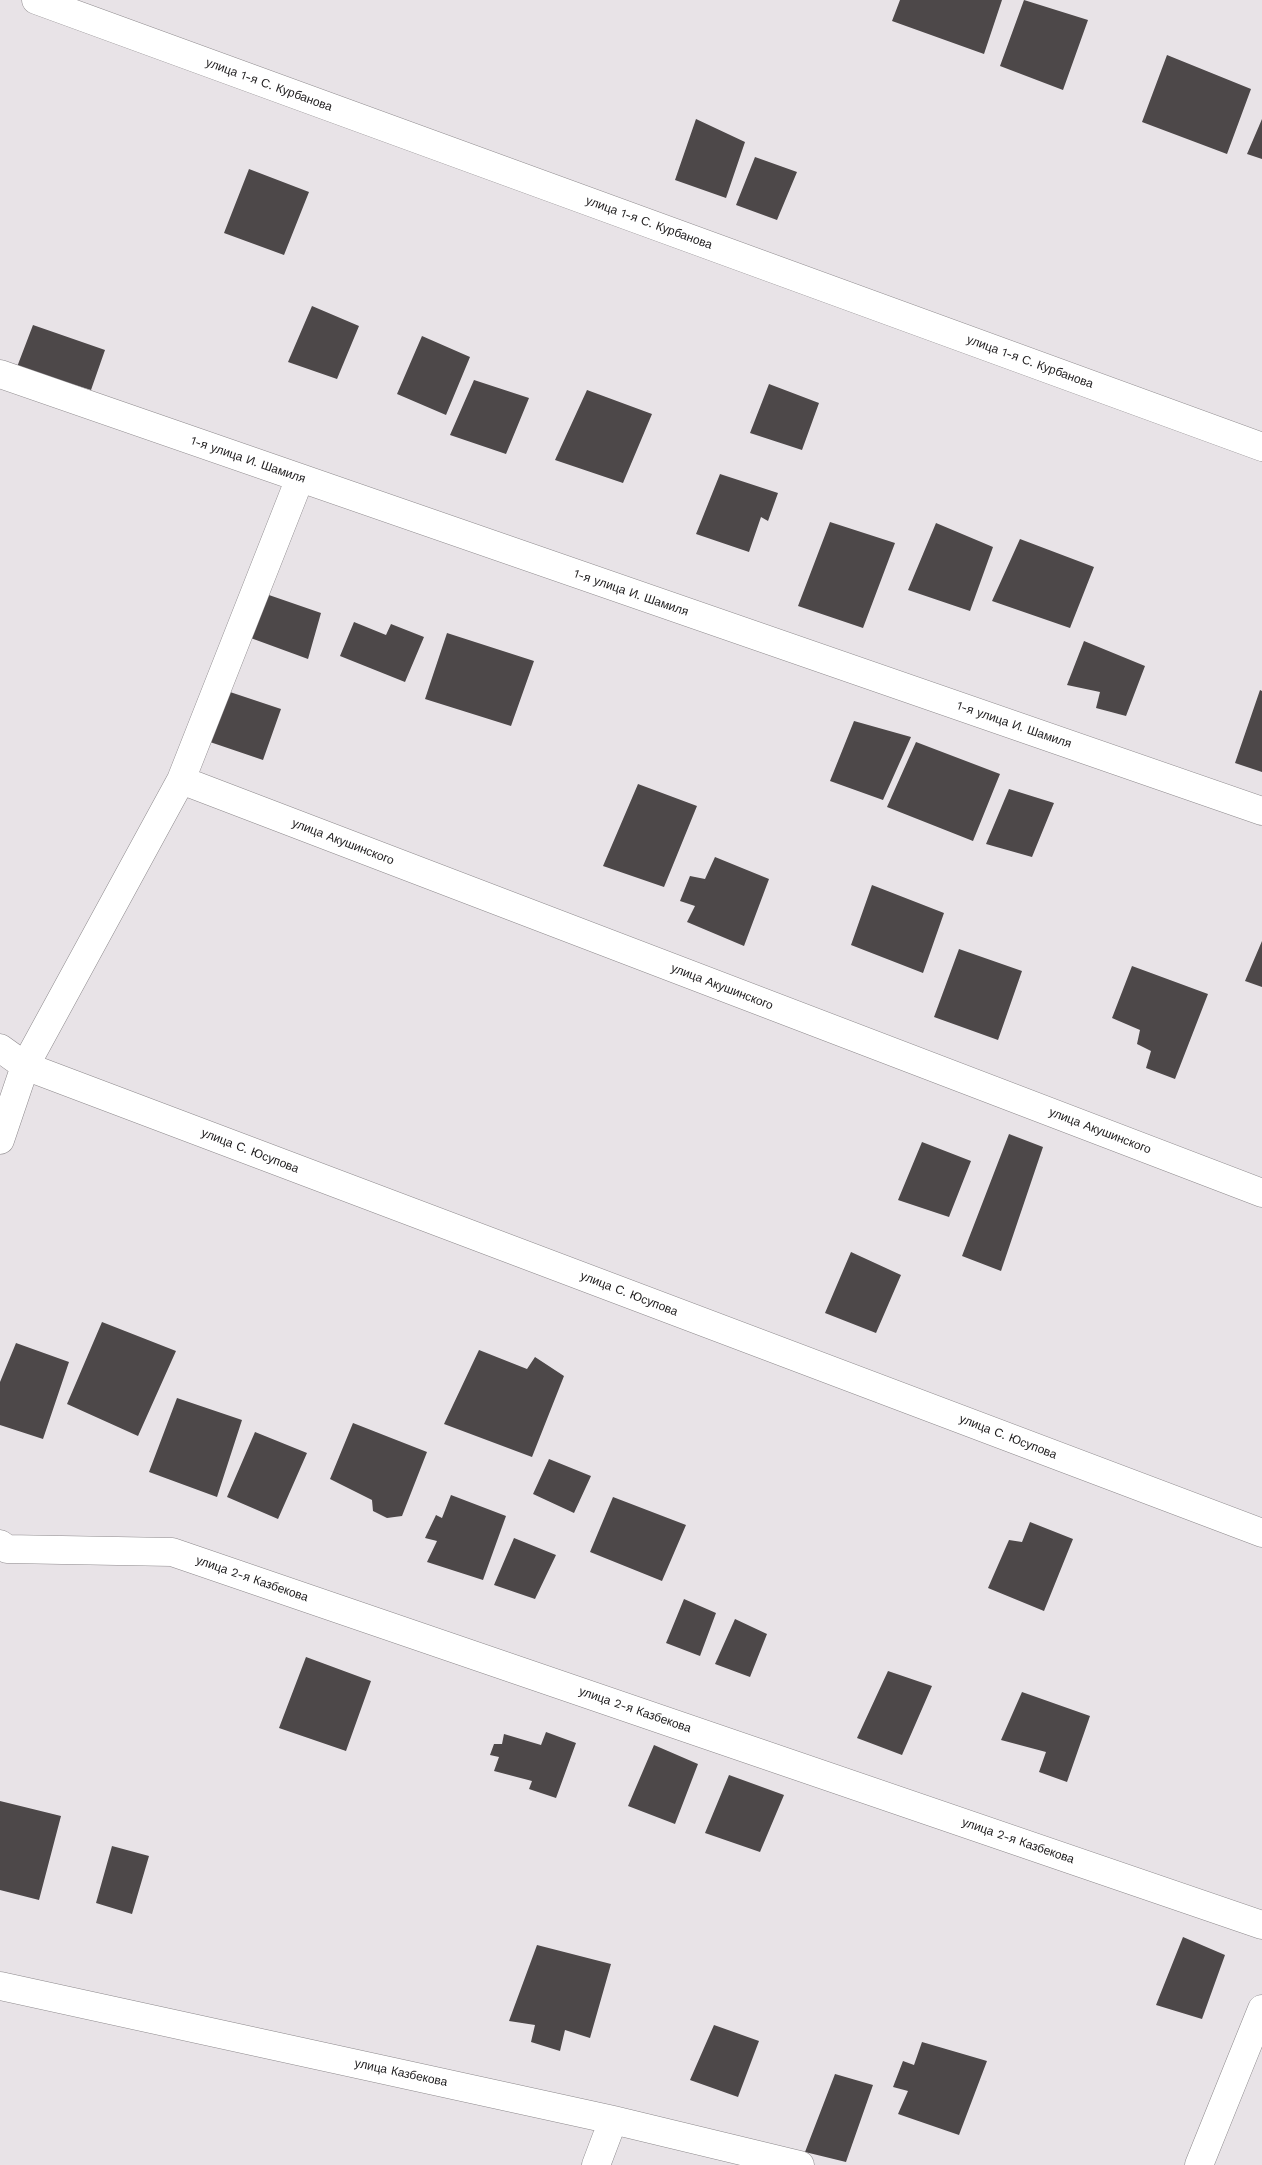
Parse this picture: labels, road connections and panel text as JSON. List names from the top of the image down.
{
  "streets": {
    "street": [
      "улица 1-я С. Курбанова",
      "1-я улица И. Шамиля",
      "улица Акушинского",
      "улица С. Юсупова",
      "улица 2-я Казбекова",
      "улица Казбекова"
    ]
  }
}
